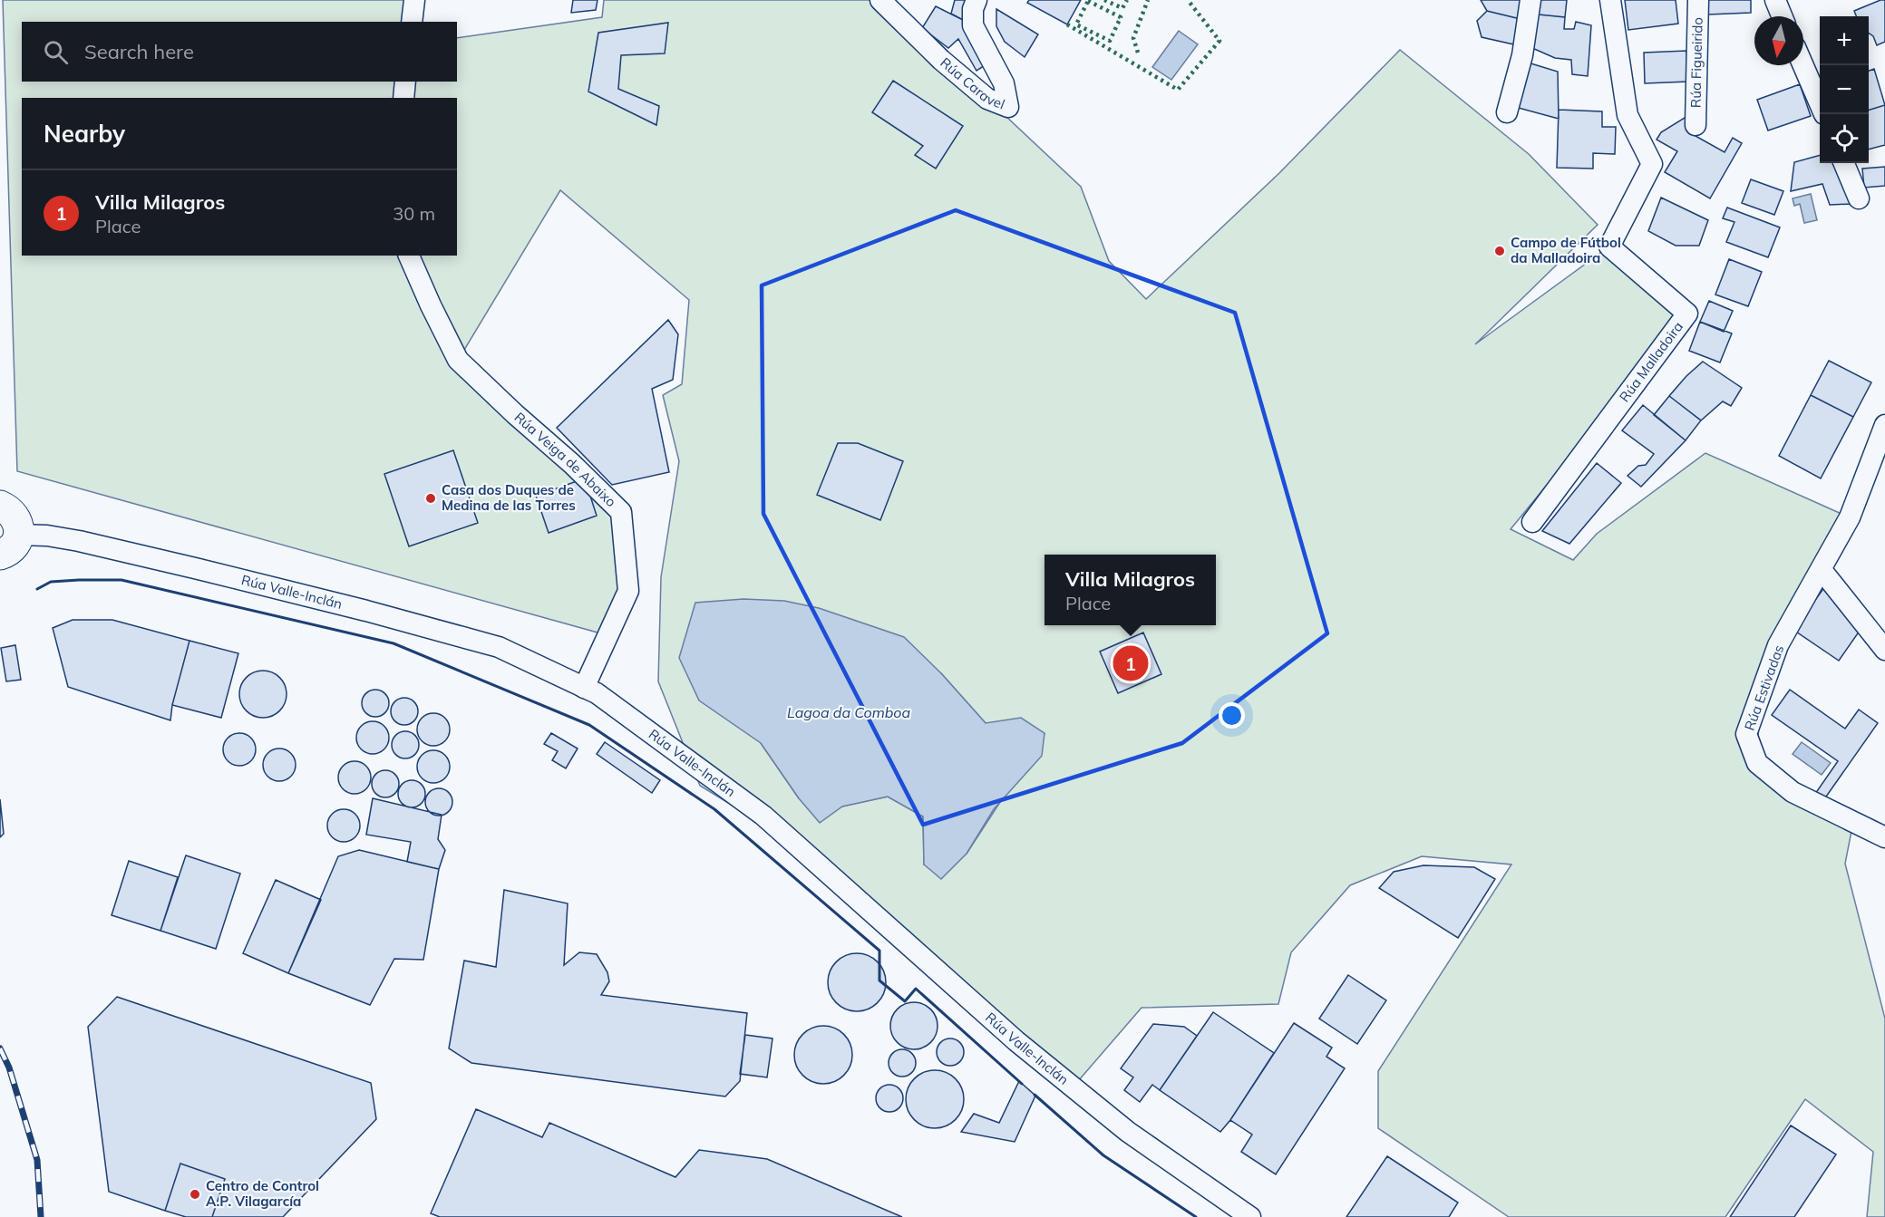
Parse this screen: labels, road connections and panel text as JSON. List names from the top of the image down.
{
  "streets": {
    "street": [
      "Rúa Figueirido",
      "Rúa Caravel",
      "Rúa Malladoira",
      "Rúa Veiga de Abaixo",
      "Rúa Valle-Inclán",
      "Rúa Estivadas"
    ]
  },
  "crossings": [
    ["Rúa Veiga de Abaixo", "Rúa Valle-Inclán"]
  ],
  "water": ["Lagoa da Comboa"],
  "places": ["Campo de Fútbol da Malladoira", "Casa dos Duques de Medina de las Torres", "Centro de Control A.P. Vilagarcía"],
  "north": "bottom",
  "page": {
    "map_buttons": ["+", "−"],
    "search": "Search here",
    "heading": "Nearby",
    "list": [
      {
        "mark": "1",
        "name": "Villa Milagros",
        "note": "Place",
        "value": "30 m"
      }
    ],
    "popup": ["Villa Milagros", "Place"],
    "pins": "1"
  }
}
